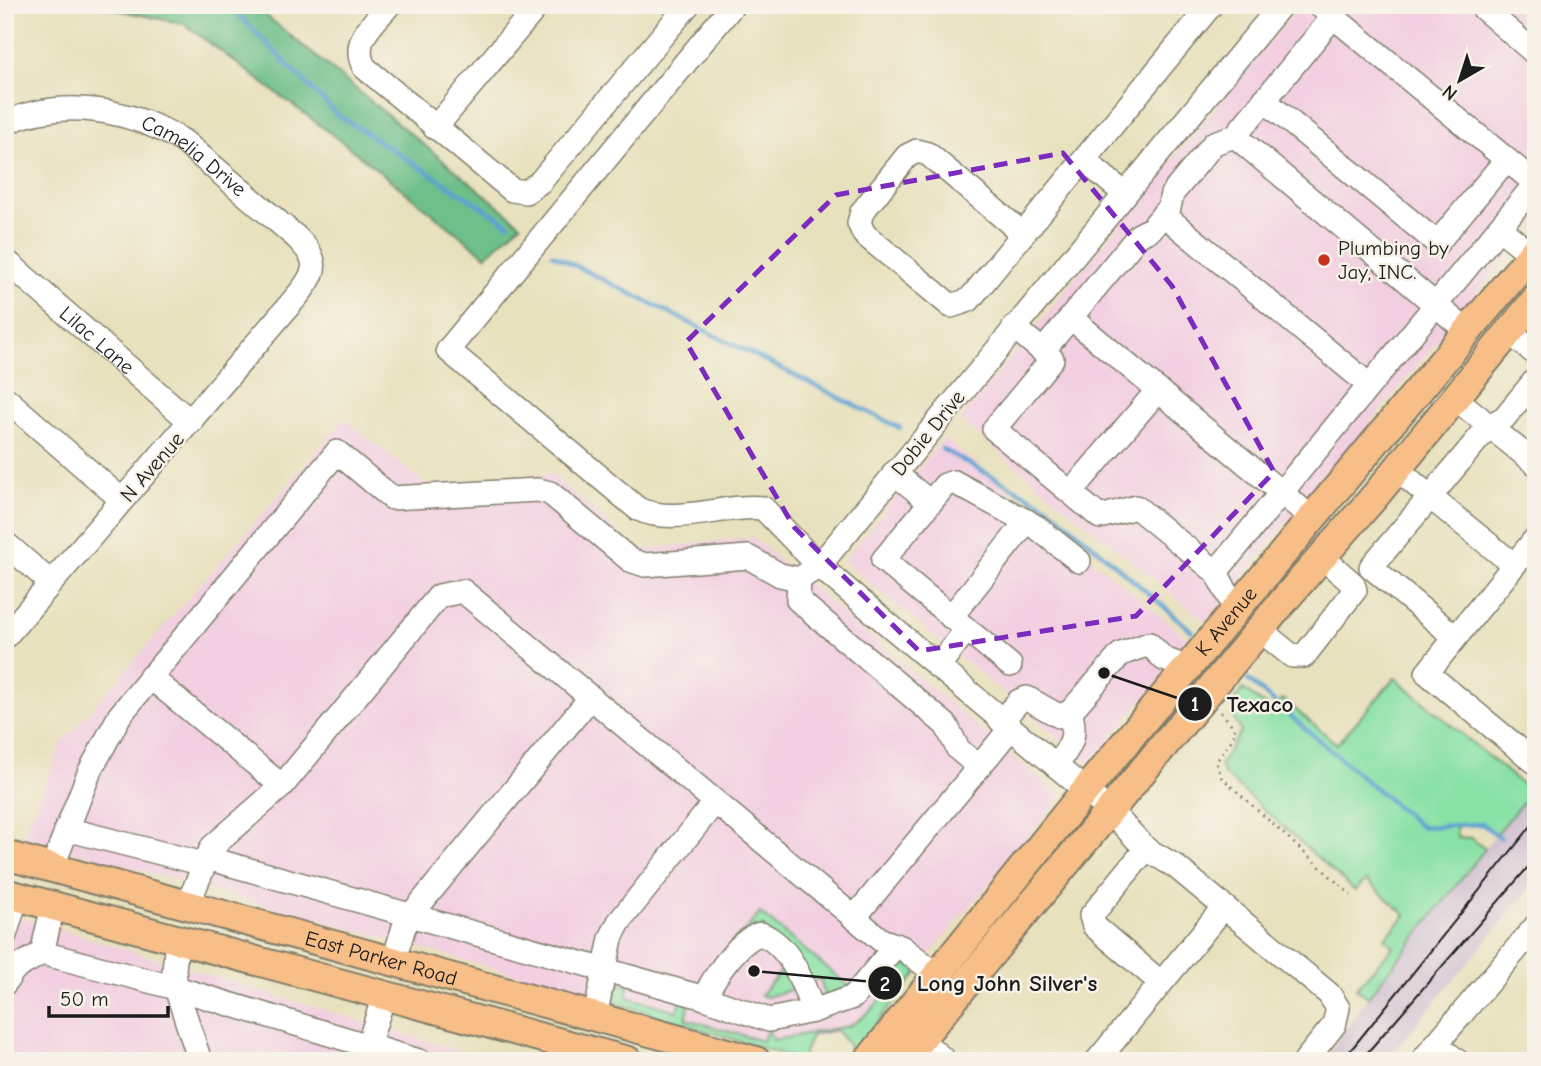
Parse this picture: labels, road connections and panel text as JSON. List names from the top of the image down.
{
  "streets": {
    "main road": ["K Avenue", "East Parker Road"],
    "street": [
      "Camelia Drive",
      "Lilac Lane",
      "Dobie Drive",
      "N Avenue"
    ]
  },
  "crossings": [
    ["Camelia Drive", "N Avenue"],
    ["Lilac Lane", "N Avenue"]
  ],
  "places": ["Plumbing by Jay, INC.", "Texaco", "Long John Silver's"],
  "scale_bar": "50 m",
  "north": "bottom left"
}
